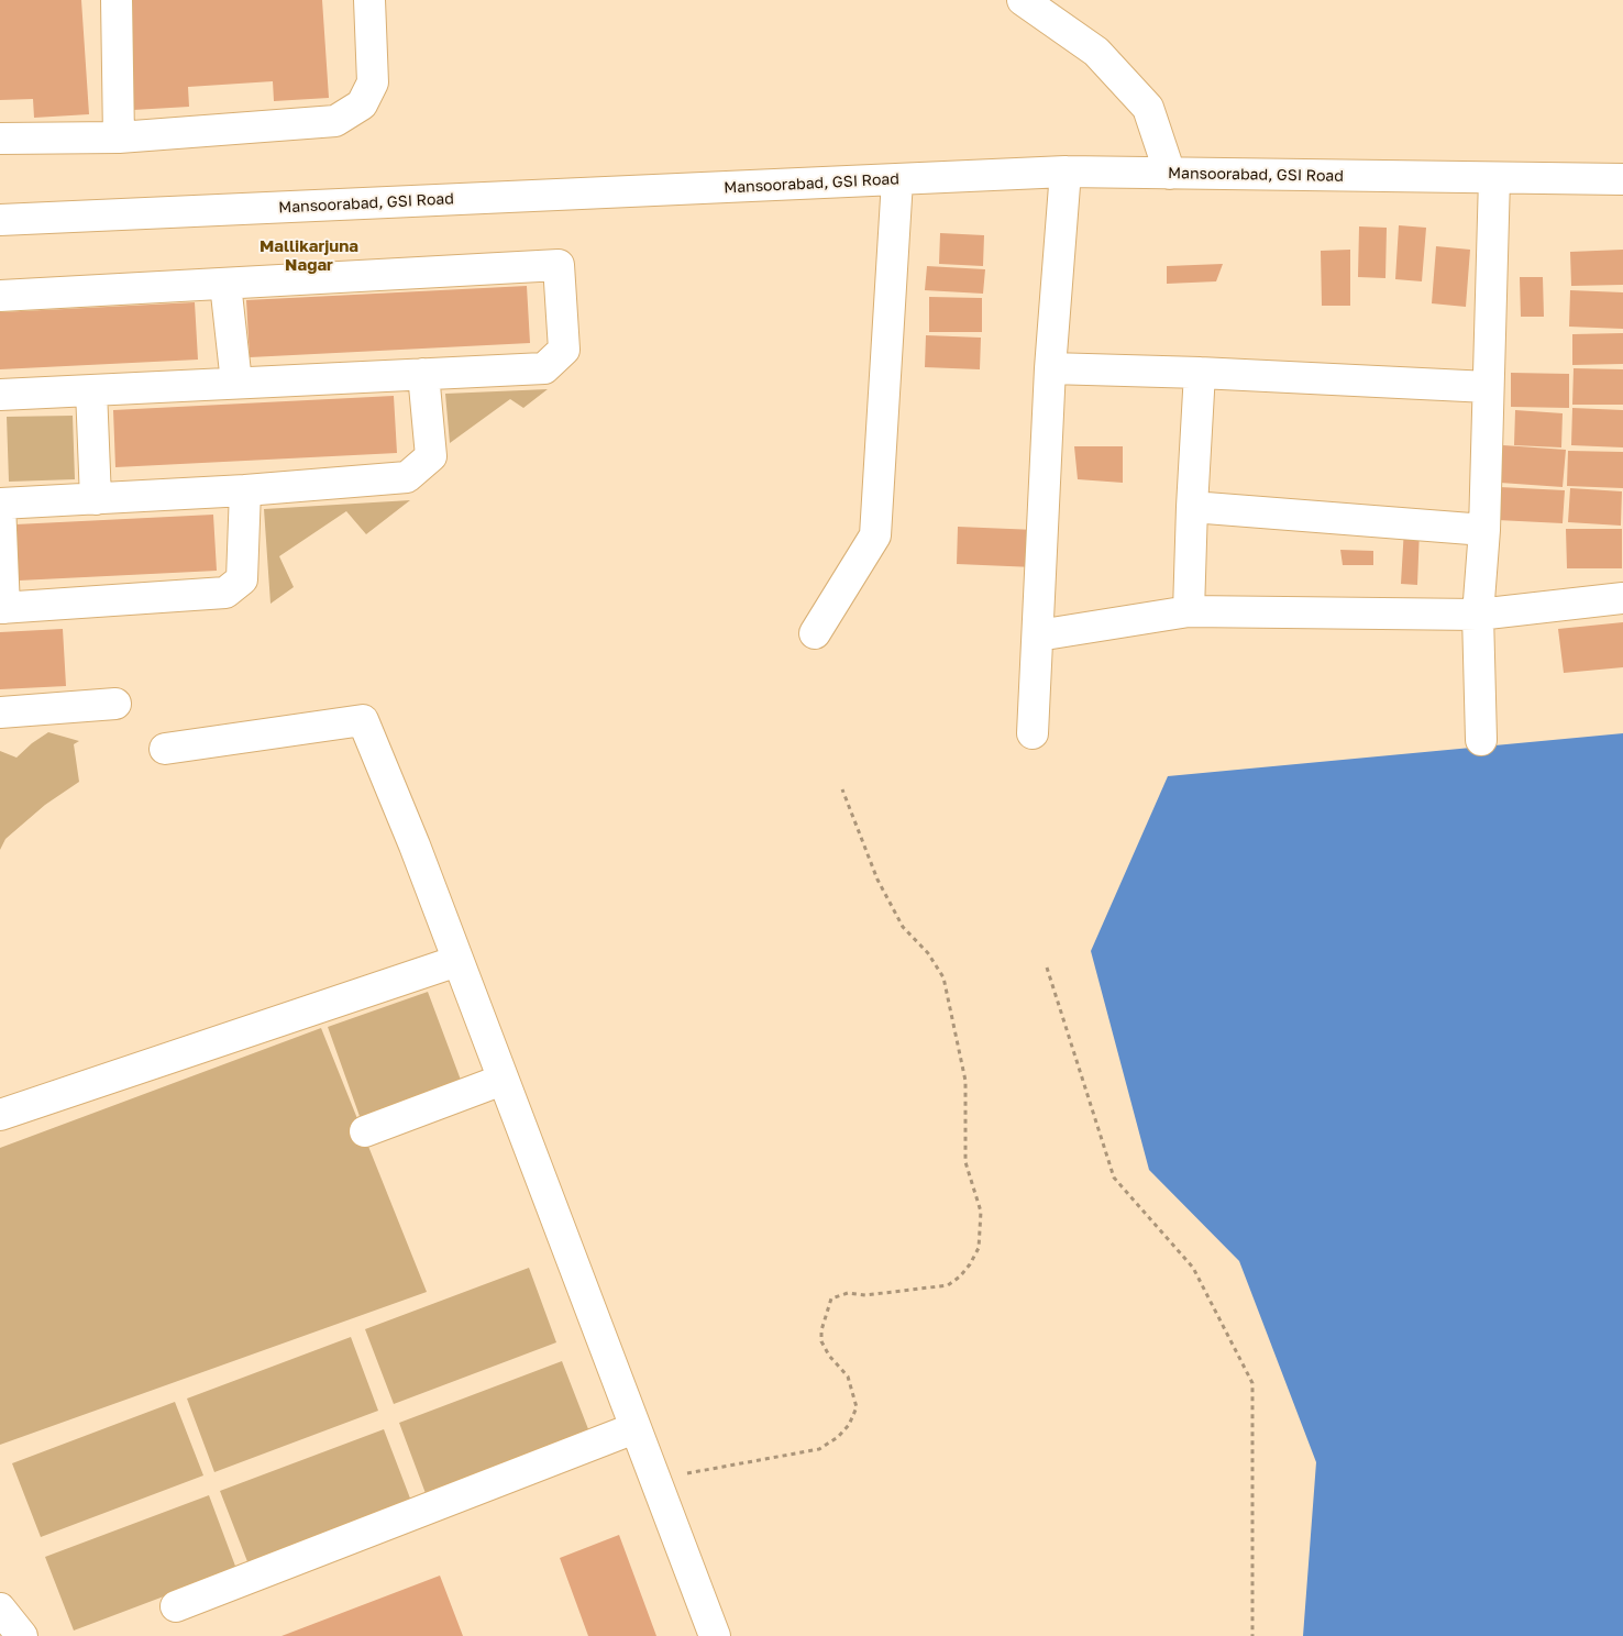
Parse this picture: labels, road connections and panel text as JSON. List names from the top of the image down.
{
  "streets": {
    "street": ["Mansoorabad, GSI Road"]
  },
  "districts": ["Mallikarjuna Nagar"]
}
